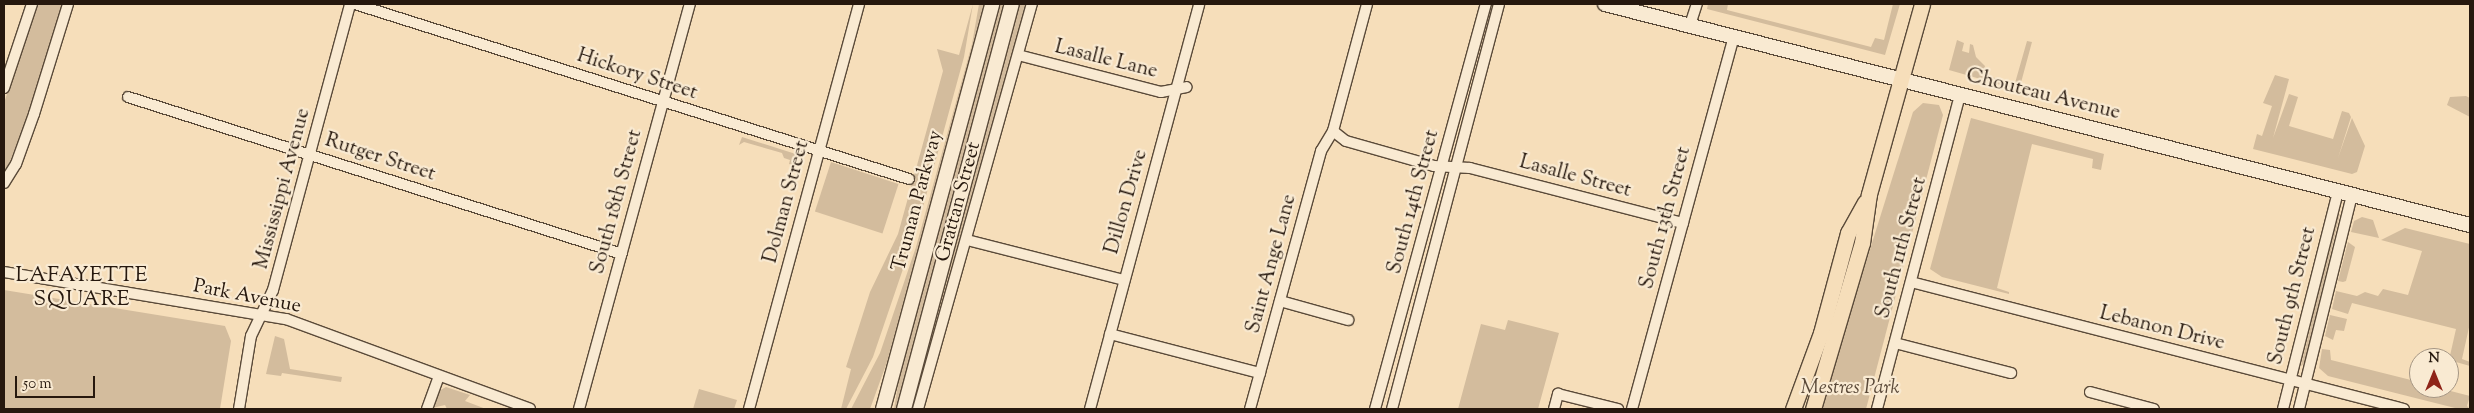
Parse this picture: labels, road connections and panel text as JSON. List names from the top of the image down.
{
  "streets": {
    "main road": ["Chouteau Avenue", "Truman Parkway"],
    "street": [
      "Lasalle Lane",
      "Hickory Street",
      "Rutger Street",
      "Lasalle Street",
      "Mississippi Avenue",
      "South 18th Street",
      "Dolman Street",
      "Grattan Street",
      "Dillon Drive",
      "South 14th Street",
      "South 13th Street",
      "South 11th Street",
      "Saint Ange Lane",
      "South 9th Street",
      "Park Avenue",
      "Lebanon Drive"
    ]
  },
  "crossings": [
    ["Lasalle Lane", "Grattan Street"],
    ["Lasalle Lane", "Dillon Drive"],
    ["Hickory Street", "South 18th Street"],
    ["Hickory Street", "Dolman Street"],
    ["Chouteau Avenue", "South 13th Street"],
    ["Chouteau Avenue", "South 11th Street"],
    ["Chouteau Avenue", "South 9th Street"],
    ["Rutger Street", "Mississippi Avenue"],
    ["Rutger Street", "South 18th Street"],
    ["Lasalle Street", "South 14th Street"],
    ["Lasalle Street", "South 13th Street"],
    ["Mississippi Avenue", "Park Avenue"],
    ["South 11th Street", "Lebanon Drive"],
    ["South 9th Street", "Lebanon Drive"]
  ],
  "districts": ["LAFAYETTE SQUARE"],
  "parks": ["Mestres Park"],
  "scale_bar": "50 m",
  "north": "top"
}
